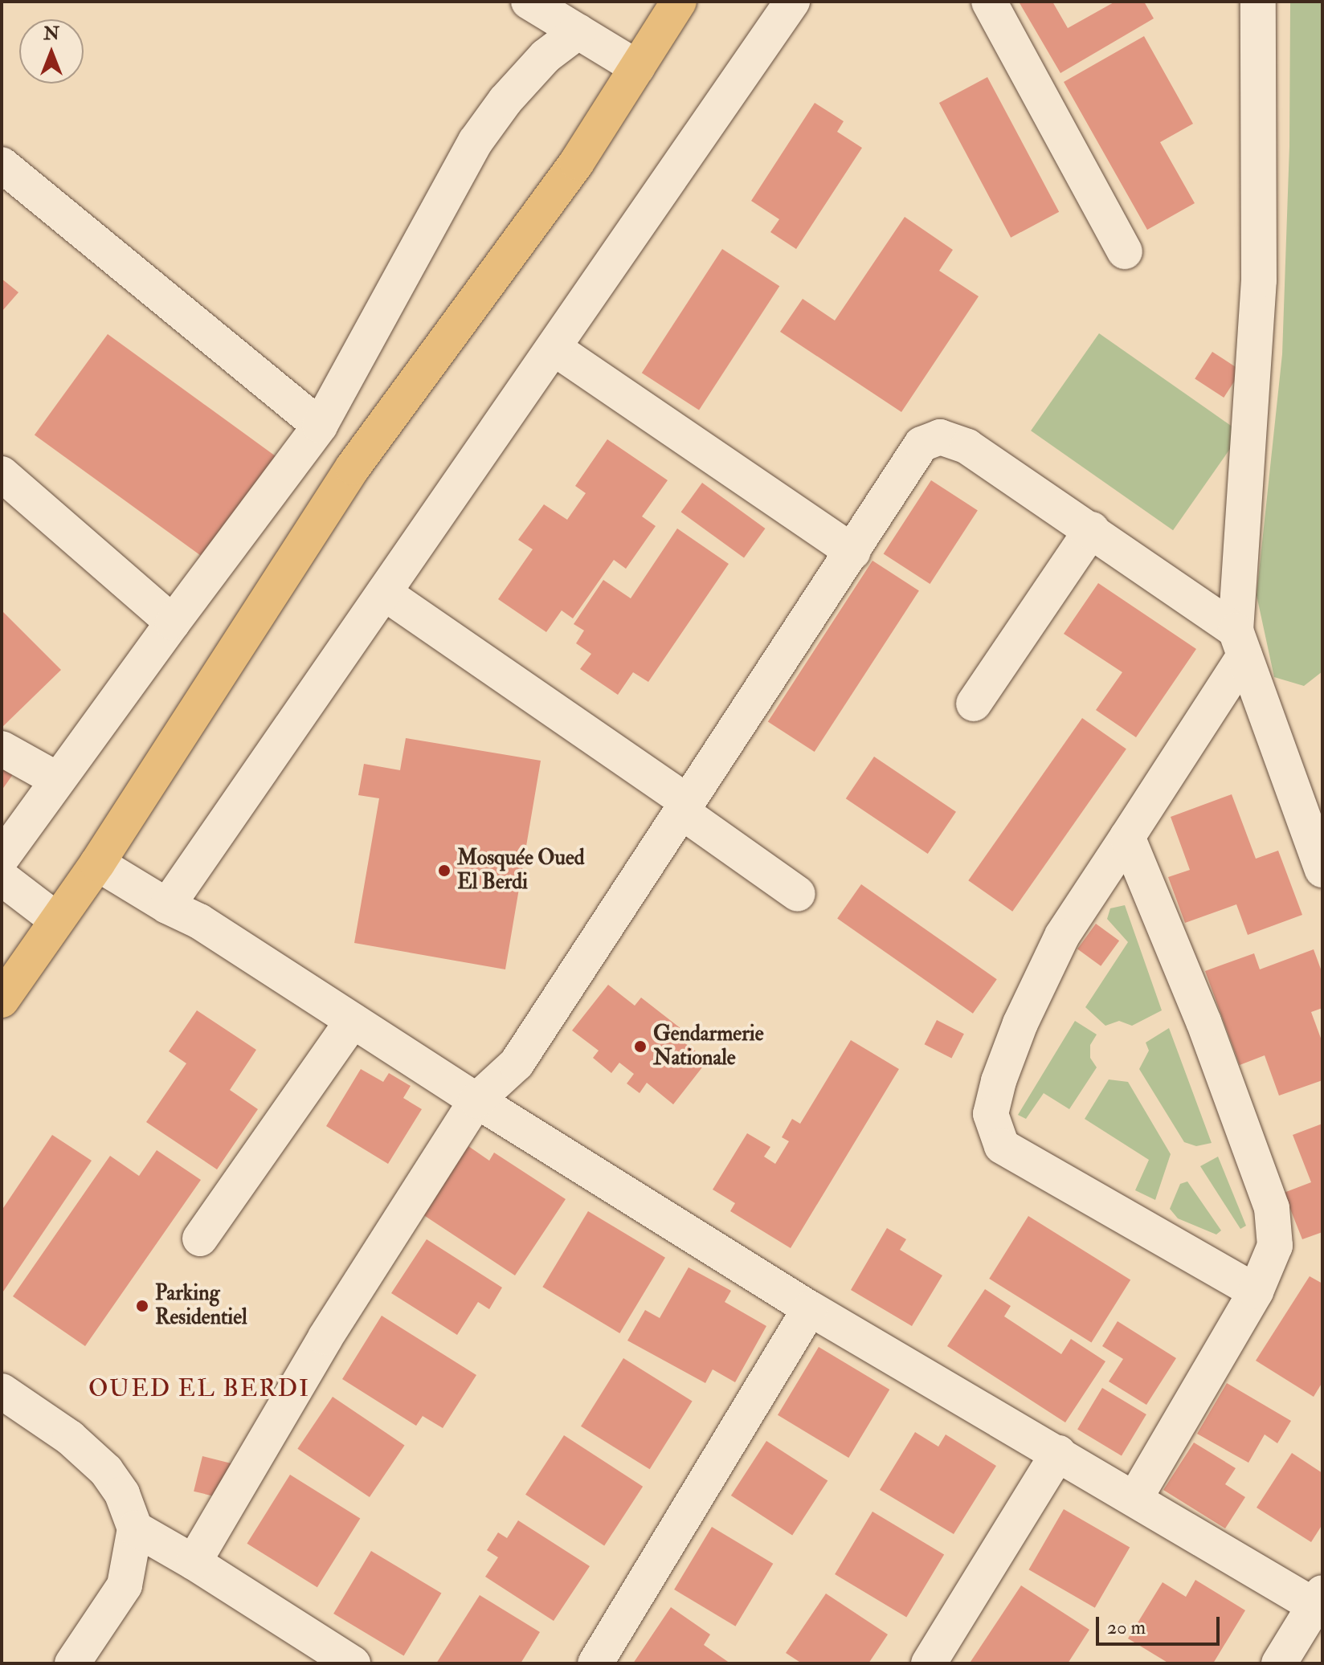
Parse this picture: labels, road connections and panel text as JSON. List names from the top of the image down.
{
  "districts": ["OUED EL BERDI"],
  "places": ["Mosquée Oued El Berdi", "Gendarmerie Nationale", "Parking Residentiel"],
  "scale_bar": "20 m",
  "north": "top"
}
